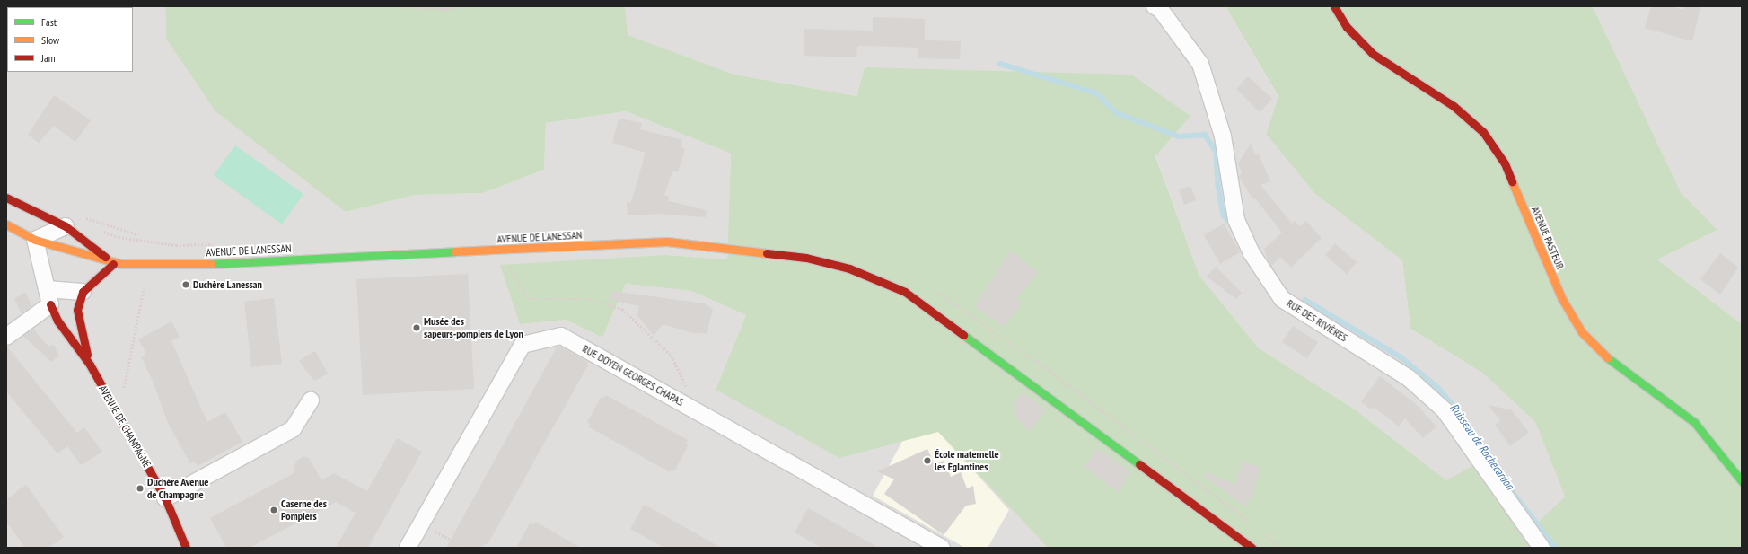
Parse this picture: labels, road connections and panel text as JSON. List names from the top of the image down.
{
  "streets": {
    "main road": ["AVENUE DE LANESSAN", "AVENUE PASTEUR", "AVENUE DE CHAMPAGNE"],
    "street": ["RUE DES RIVIÈRES", "RUE DOYEN GEORGES CHAPAS"]
  },
  "crossings": [
    ["AVENUE DE LANESSAN", "AVENUE DE CHAMPAGNE"]
  ],
  "water": ["Ruisseau de Rochecardon"],
  "places": [
    "Duchère Lanessan",
    "Musée des sapeurs-pompiers de Lyon",
    "École maternelle les Églantines",
    "Duchère Avenue de Champagne",
    "Caserne des Pompiers"
  ],
  "legend": ["Fast", "Slow", "Jam"]
}
